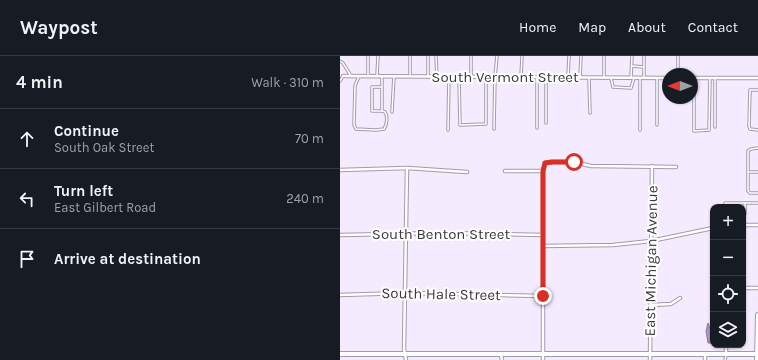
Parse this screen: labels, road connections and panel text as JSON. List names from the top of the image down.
{
  "streets": {
    "street": [
      "South Vermont Street",
      "South Benton Street",
      "East Michigan Avenue",
      "South Hale Street"
    ]
  },
  "north": "left",
  "page": {
    "header": "Waypost",
    "nav": [
      "Home",
      "Map",
      "About",
      "Contact"
    ],
    "heading": ["4 min", "Walk · 310 m"],
    "list": [
      ["Continue", "South Oak Street", "70 m"],
      ["Turn left", "East Gilbert Road", "240 m"],
      "Arrive at destination"
    ],
    "map_buttons": ["+", "−"]
  }
}
